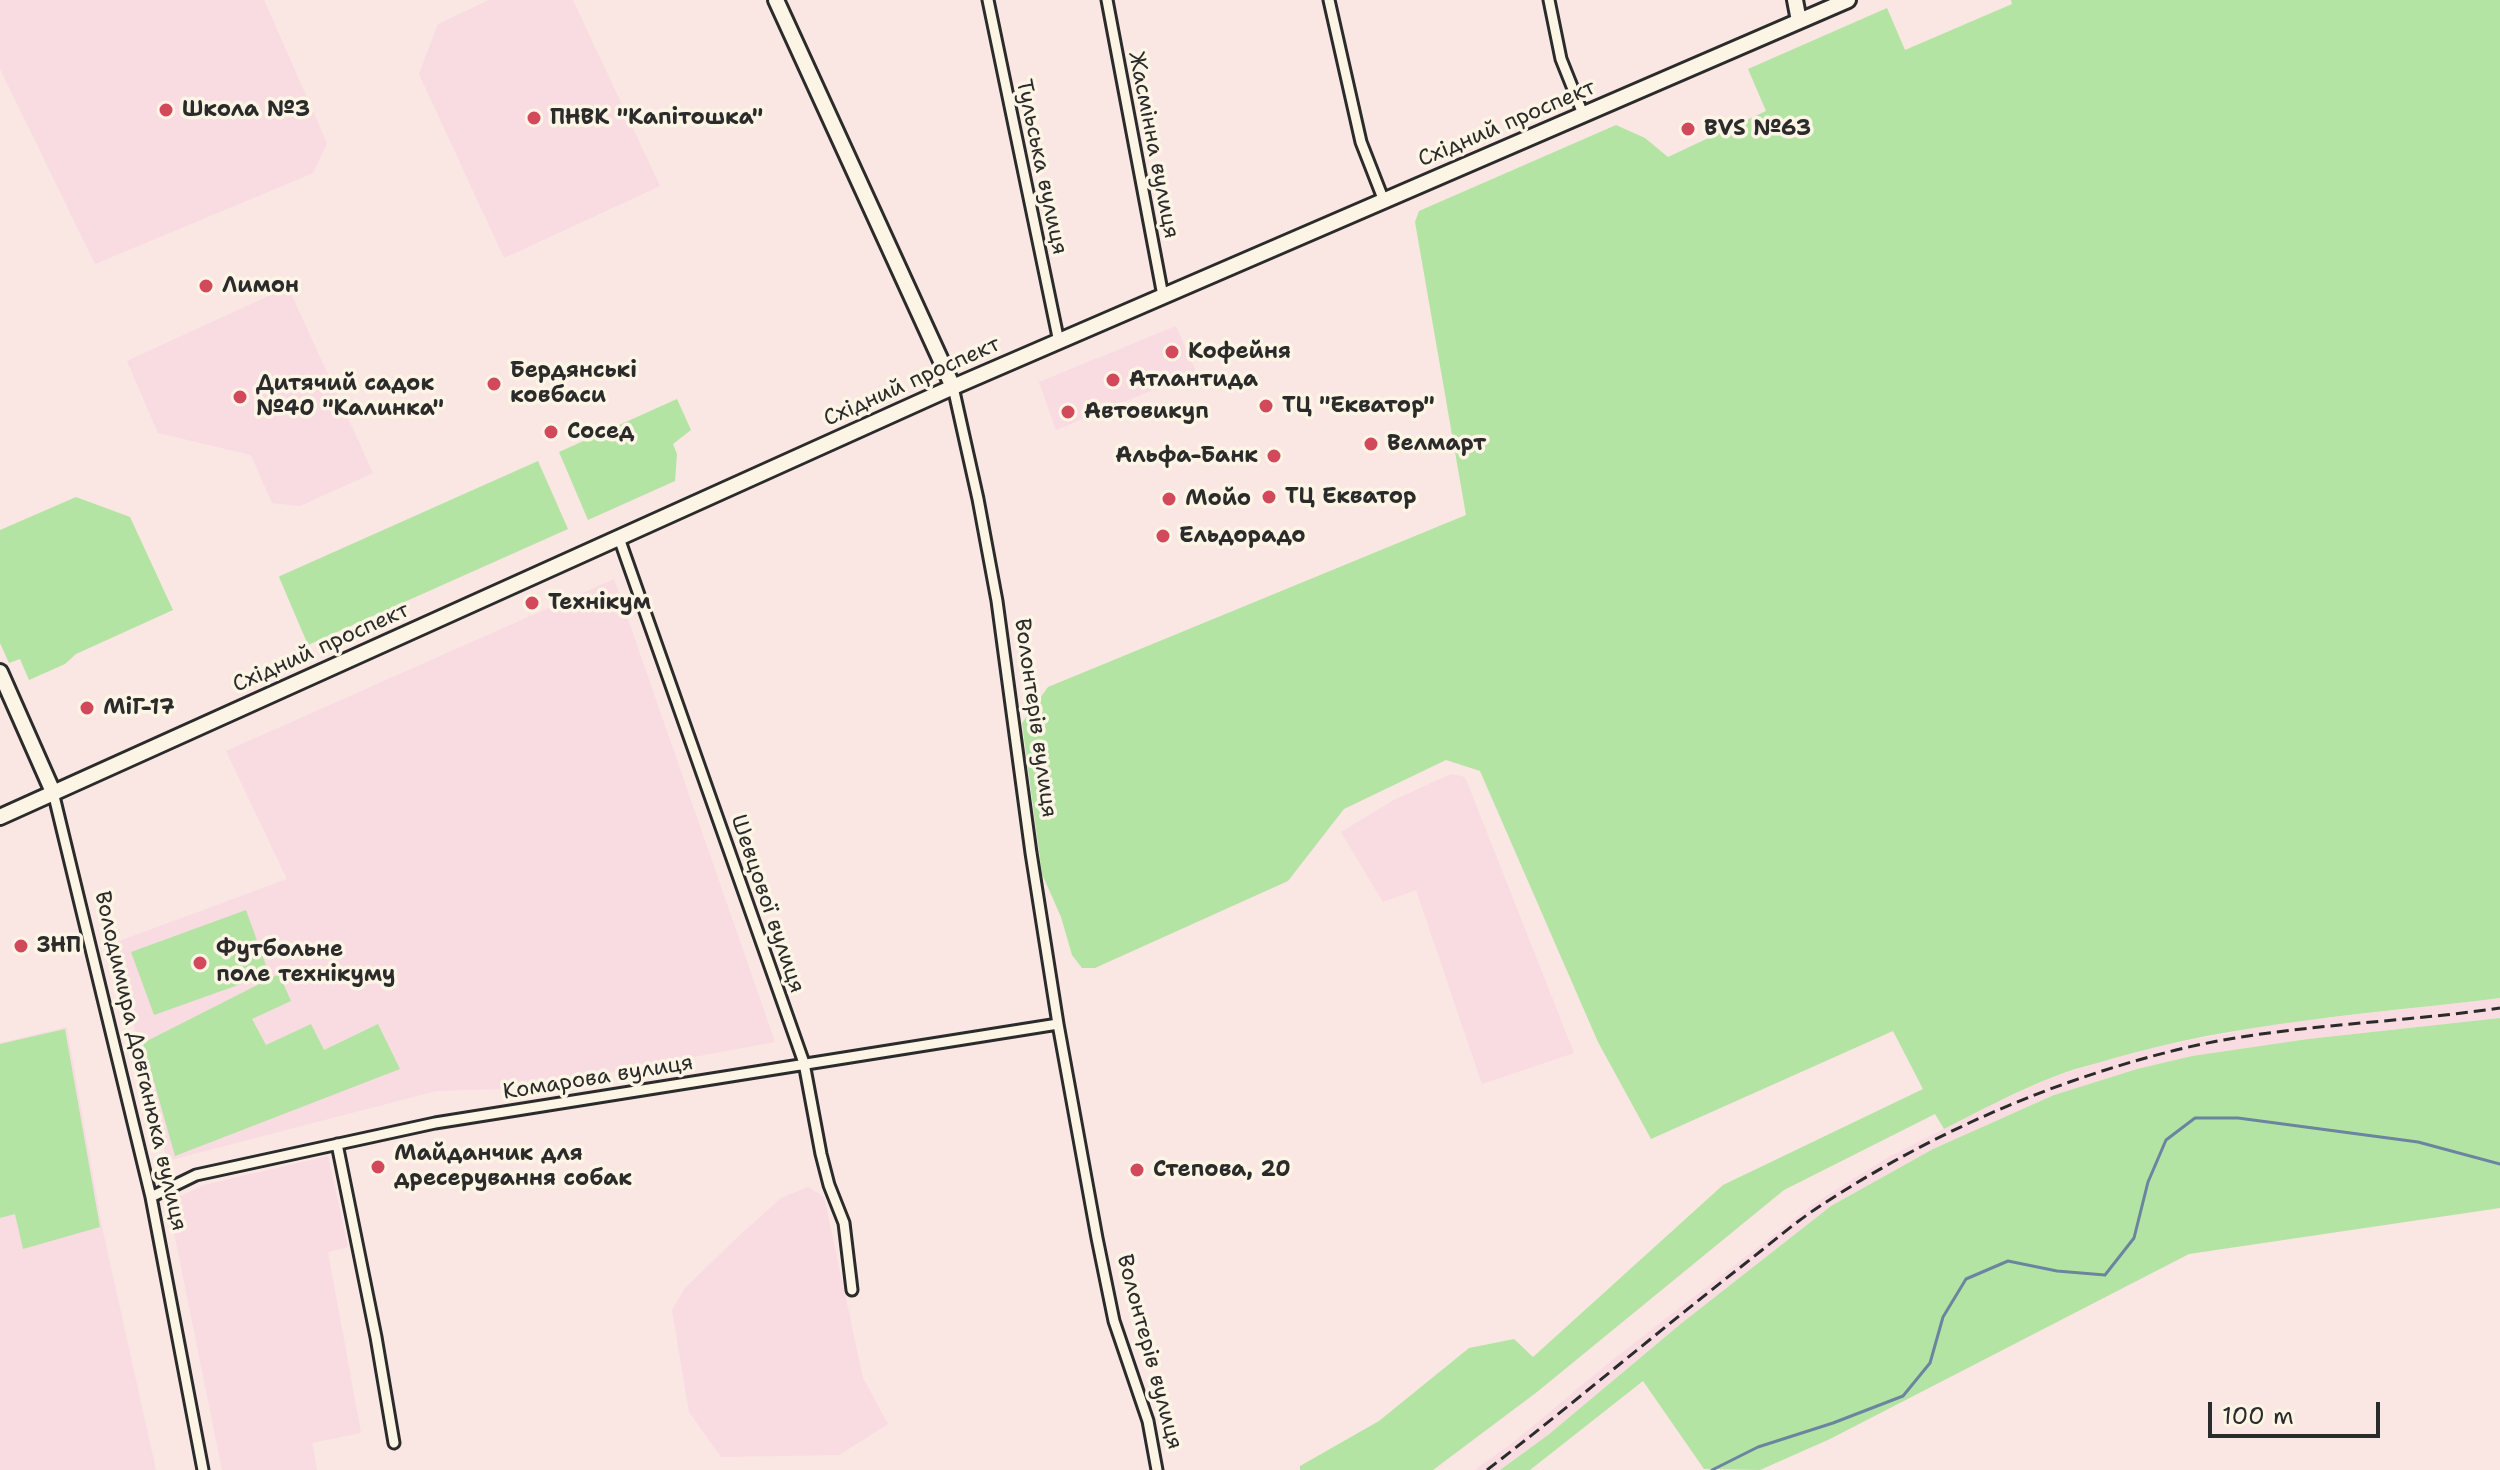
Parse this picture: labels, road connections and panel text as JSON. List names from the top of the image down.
{
  "streets": {
    "main road": ["Східний проспект", "Волонтерів вулиця", "Володимира Довганюка вулиця"],
    "street": [
      "Жасмінна вулиця",
      "Тульська вулиця",
      "Шевцової вулиця",
      "Комарова вулиця"
    ]
  },
  "crossings": [
    ["Східний проспект", "Жасмінна вулиця"],
    ["Східний проспект", "Тульська вулиця"],
    ["Східний проспект", "Волонтерів вулиця"],
    ["Східний проспект", "Шевцової вулиця"],
    ["Східний проспект", "Володимира Довганюка вулиця"],
    ["Волонтерів вулиця", "Комарова вулиця"],
    ["Шевцової вулиця", "Комарова вулиця"],
    ["Володимира Довганюка вулиця", "Комарова вулиця"]
  ],
  "places": [
    "Школа №3",
    "ПНВК \"Капітошка\"",
    "BVS №63",
    "Лимон",
    "Кофейня",
    "Атлантида",
    "Бердянські ковбаси",
    "Дитячий садок №40 \"Калинка\"",
    "ТЦ \"Екватор\"",
    "Автовикуп",
    "Сосед",
    "Велмарт",
    "Альфа-Банк",
    "ТЦ Екватор",
    "Мойо",
    "Ельдорадо",
    "Технікум",
    "МіГ-17",
    "ЗНП",
    "Футбольне поле технікуму",
    "Майданчик для дресерування собак",
    "Степова, 20"
  ],
  "scale_bar": "100 m"
}
